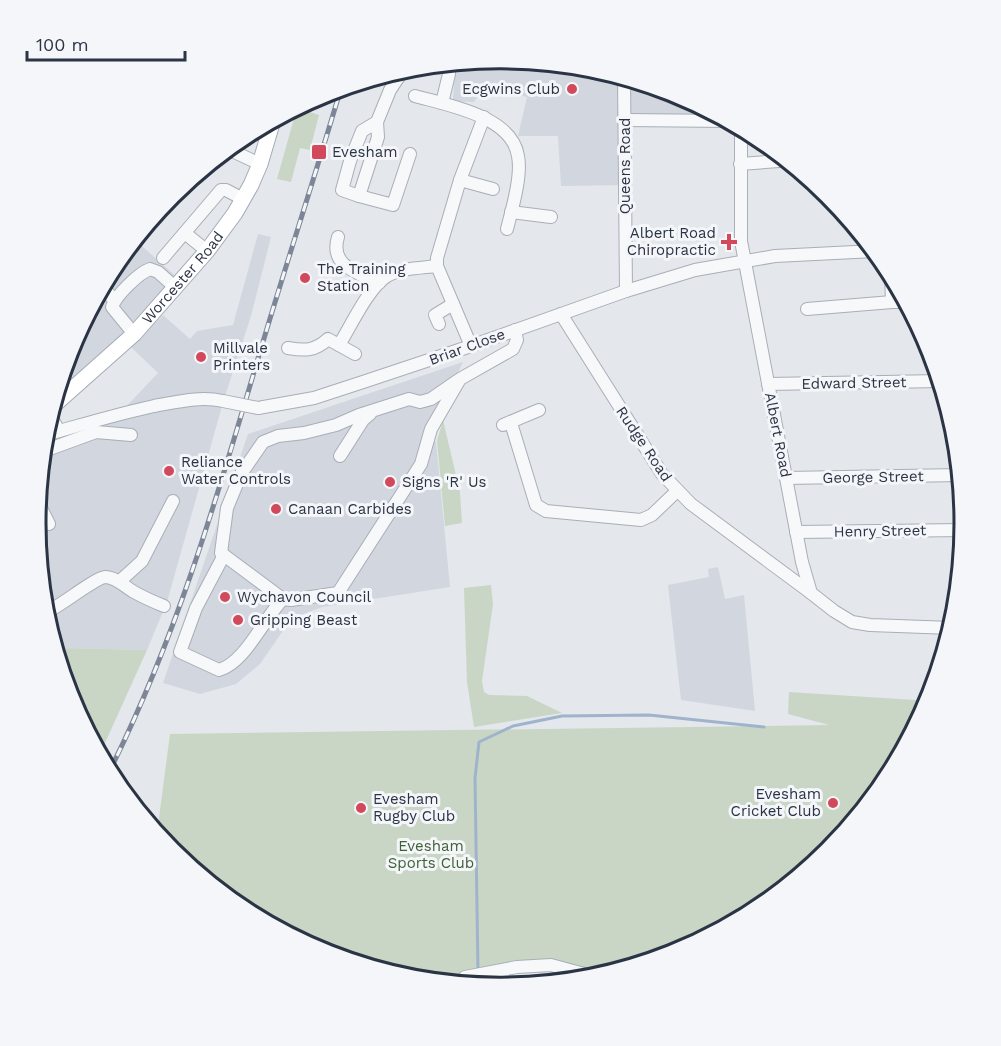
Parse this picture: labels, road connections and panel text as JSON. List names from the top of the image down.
{
  "streets": {
    "main road": ["Worcester Road"],
    "street": [
      "Queens Road",
      "Briar Close",
      "Edward Street",
      "Albert Road",
      "Rudge Road",
      "George Street",
      "Henry Street"
    ]
  },
  "crossings": [
    ["Queens Road", "Briar Close"],
    ["Briar Close", "Albert Road"],
    ["Briar Close", "Rudge Road"],
    ["Edward Street", "Albert Road"],
    ["Albert Road", "Rudge Road"],
    ["Albert Road", "George Street"],
    ["Albert Road", "Henry Street"]
  ],
  "parks": ["Evesham Sports Club"],
  "places": {
    "other": [
      "Ecgwins Club",
      "The Training Station",
      "Millvale Printers",
      "Reliance Water Controls",
      "Signs 'R' Us",
      "Canaan Carbides",
      "Wychavon Council",
      "Gripping Beast",
      "Evesham Cricket Club",
      "Evesham Rugby Club"
    ],
    "transit": ["Evesham"],
    "health": ["Albert Road Chiropractic"]
  },
  "scale_bar": "100 m"
}
